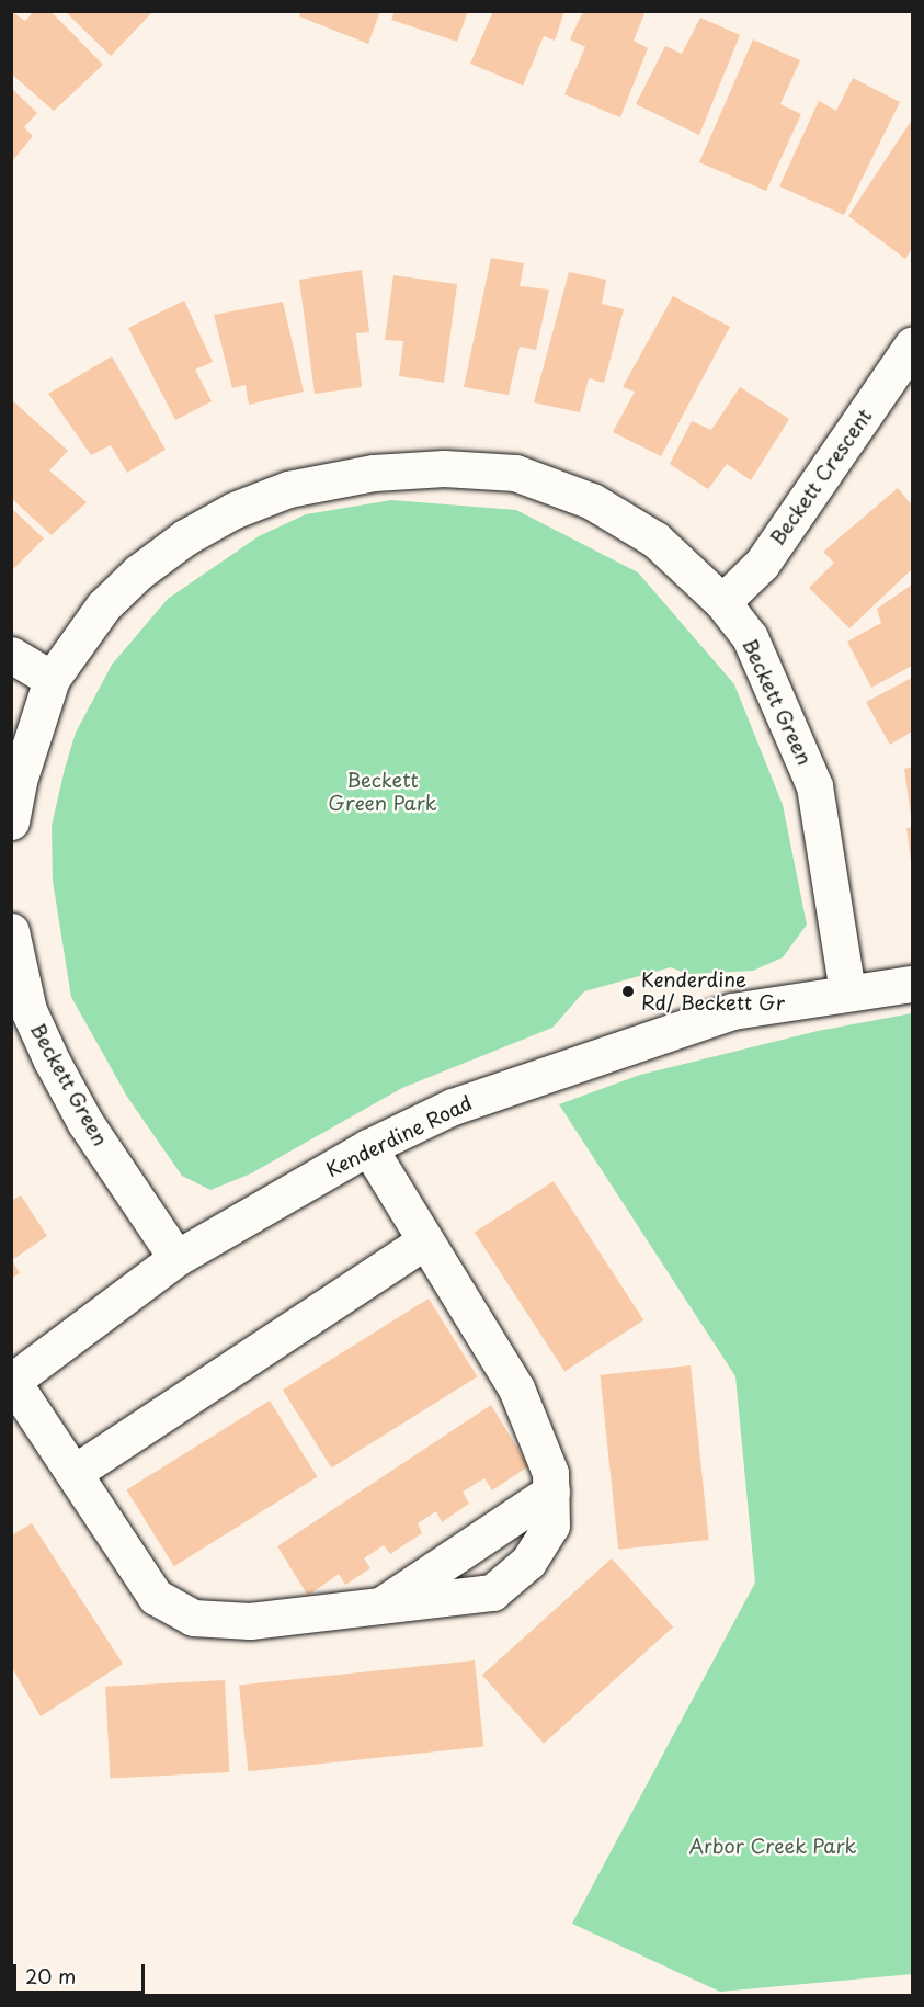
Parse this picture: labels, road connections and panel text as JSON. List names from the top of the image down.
{
  "streets": {
    "street": ["Beckett Crescent", "Beckett Green", "Kenderdine Road"]
  },
  "crossings": [
    ["Beckett Crescent", "Beckett Green"],
    ["Beckett Green", "Kenderdine Road"]
  ],
  "parks": ["Beckett Green Park", "Arbor Creek Park"],
  "places": ["Kenderdine Rd/ Beckett Gr"],
  "scale_bar": "20 m"
}
